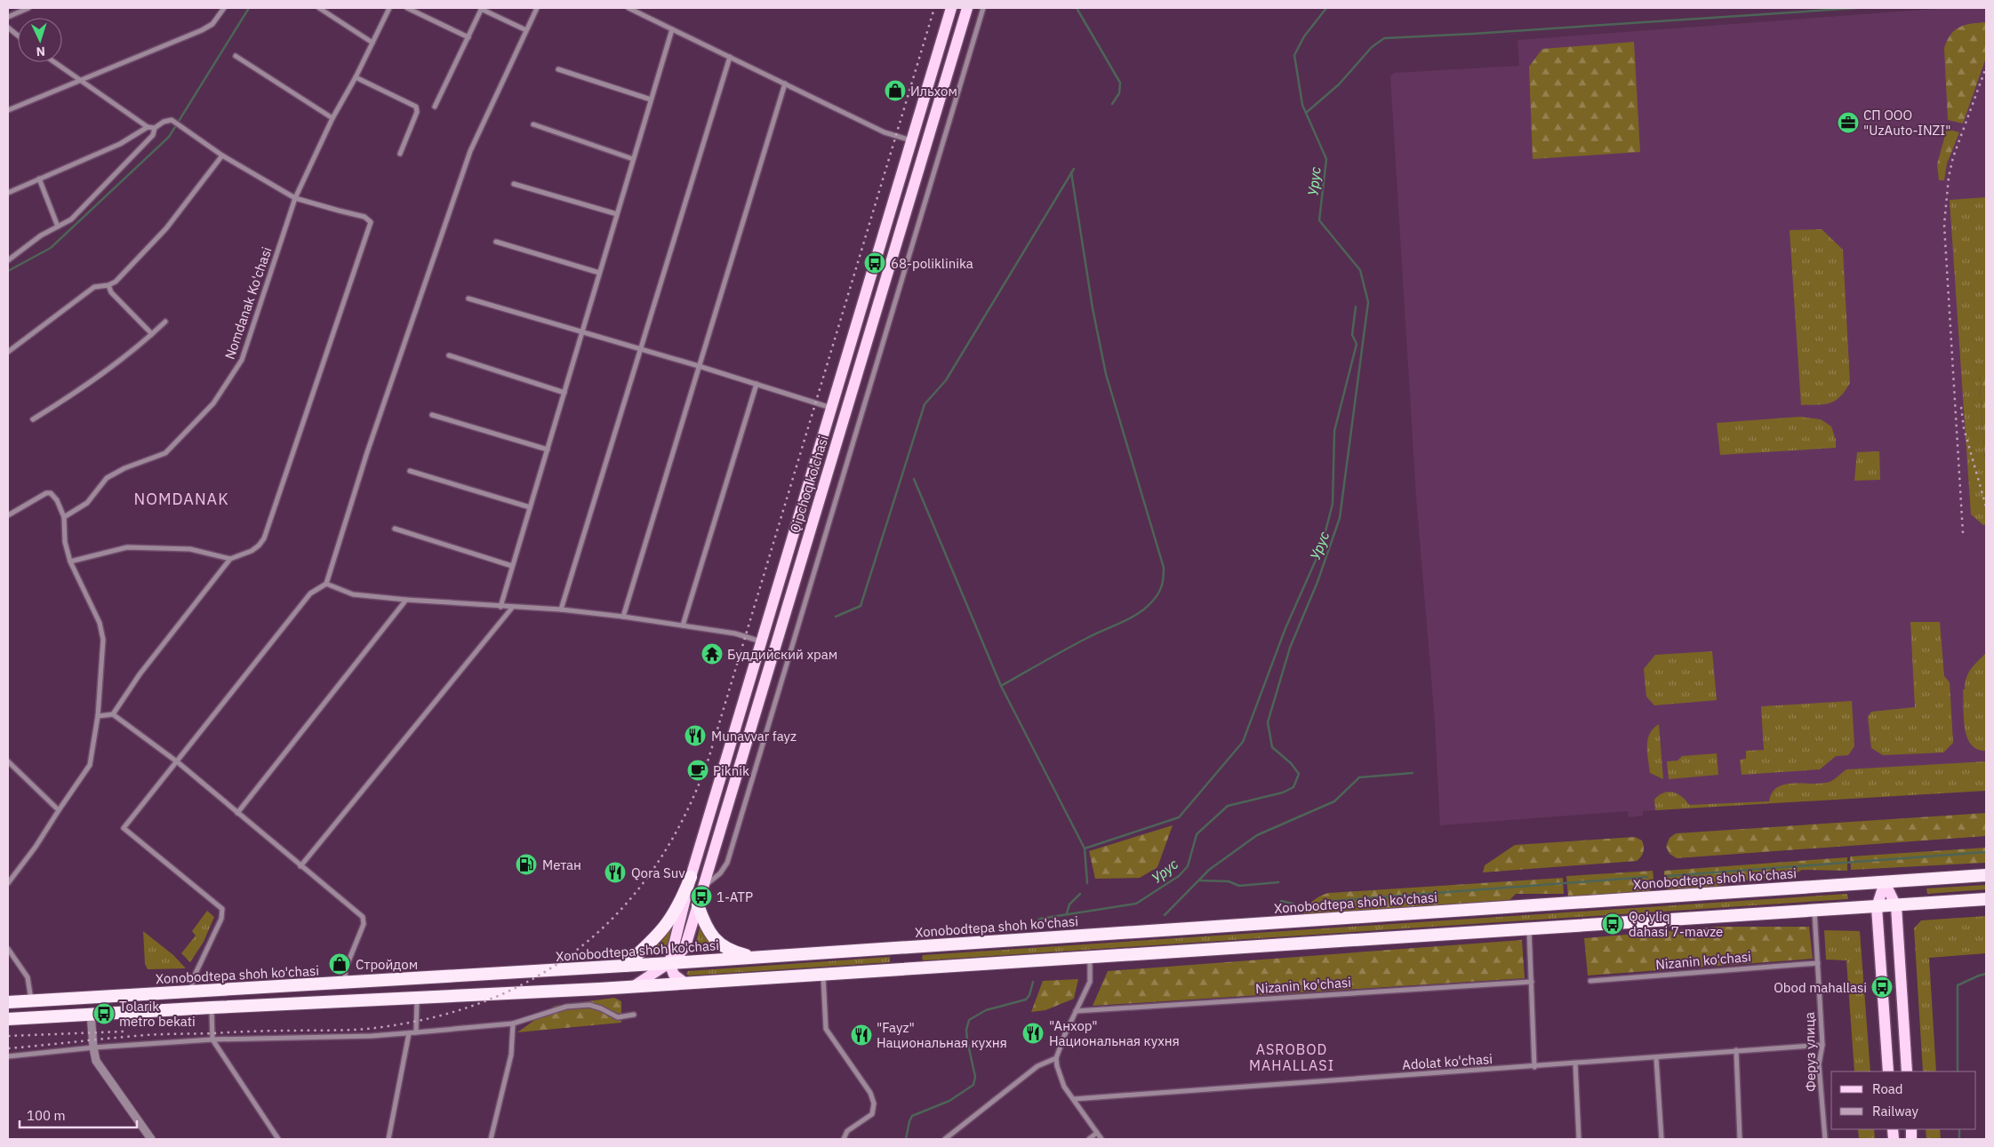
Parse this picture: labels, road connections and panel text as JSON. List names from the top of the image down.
{
  "streets": {
    "highway": ["Xonobodtepa shoh ko'chasi"],
    "main road": ["Qipchoq ko'chasi"],
    "street": [
      "Nomdanak Ko'chasi",
      "Nizanin ko'chasi",
      "Феруз улица",
      "Adolat ko'chasi"
    ]
  },
  "crossings": [
    ["Qipchoq ko'chasi", "Xonobodtepa shoh ko'chasi"],
    ["Nizanin ko'chasi", "Феруз улица"],
    ["Феруз улица", "Adolat ko'chasi"]
  ],
  "districts": ["NOMDANAK", "ASROBOD MAHALLASI"],
  "water": ["Урус"],
  "places": {
    "shop": ["Ильхом", "Стройдом"],
    "office": ["СП ООО \"UzAuto-INZI\""],
    "bus stop": [
      "68-poliklinika",
      "1-ATP",
      "Qo'yliq dahasi 7-mavze",
      "Obod mahallasi",
      "Tolarik metro bekati"
    ],
    "temple": ["Буддийский храм"],
    "restaurant": [
      "Munavvar fayz",
      "Qora Suv",
      "\"Анхор\" Национальная кухня",
      "\"Fayz\" Национальная кухня"
    ],
    "cafe": ["Piknik"],
    "fuel station": ["Метан"]
  },
  "legend": ["Road", "Railway"],
  "scale_bar": "100 m",
  "north": "bottom"
}
